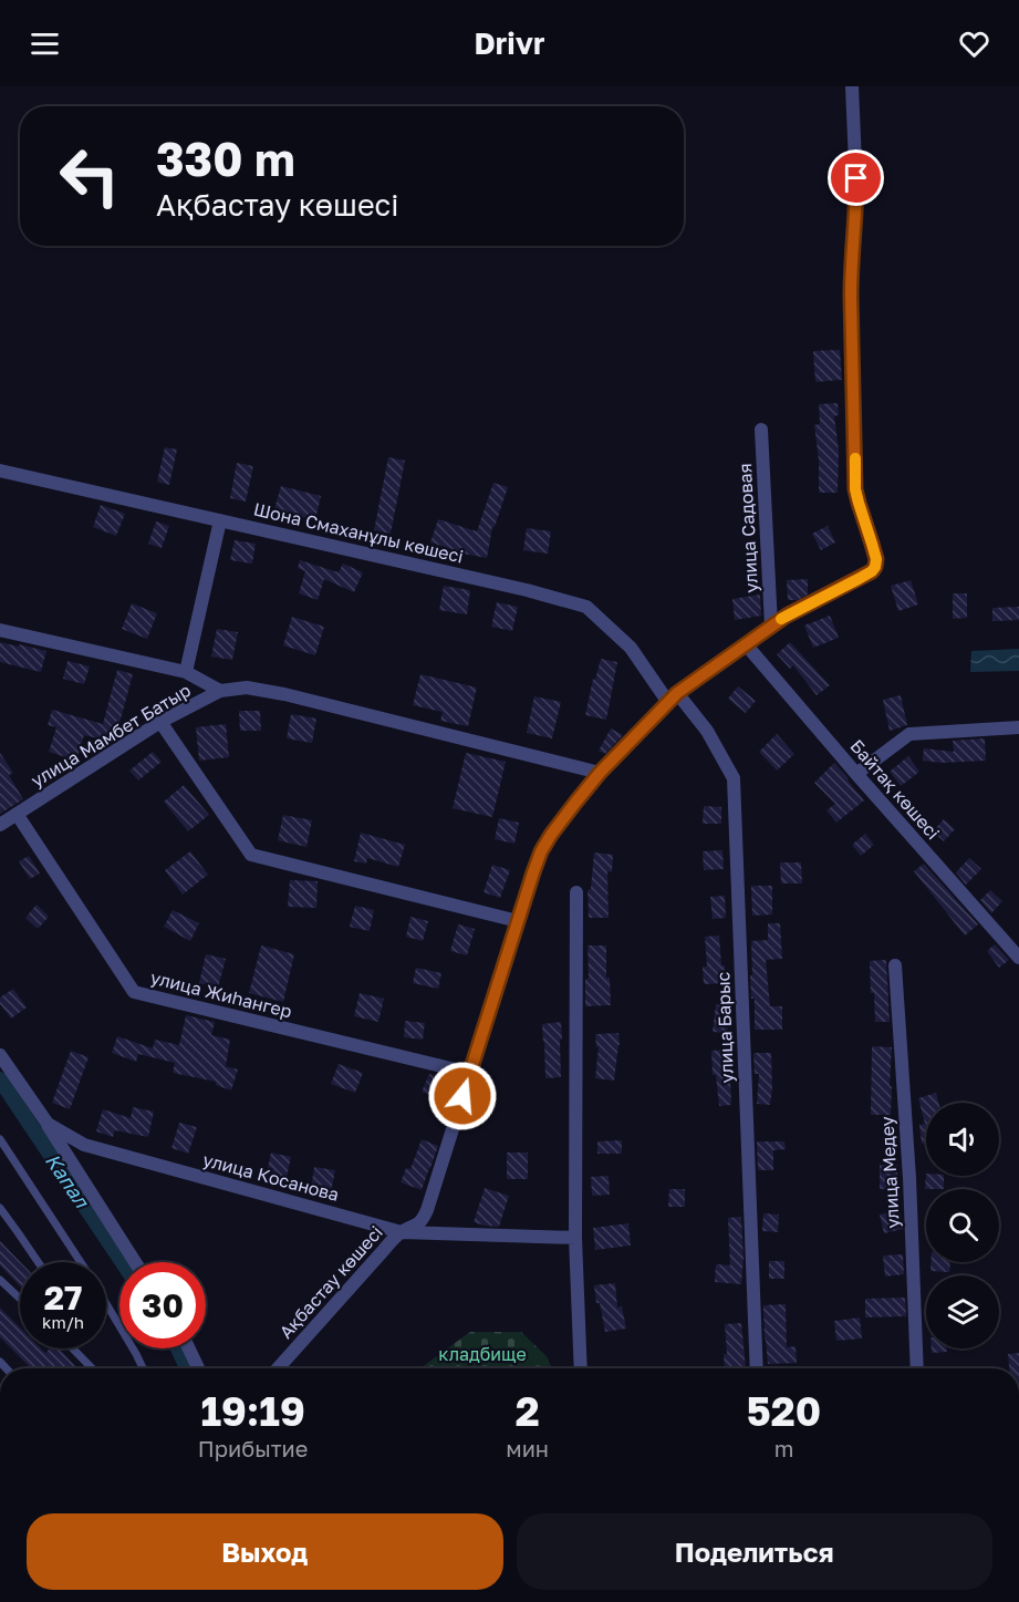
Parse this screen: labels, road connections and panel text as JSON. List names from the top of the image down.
{
  "streets": {
    "street": [
      "улица Садовая",
      "Шона Смаханұлы көшесі",
      "улица Мамбет Батыр",
      "Байтақ көшесі",
      "улица Жиhангер",
      "улица Барыс",
      "улица Медеу",
      "улица Косанова",
      "Ақбастау көшесі"
    ]
  },
  "crossings": [
    ["улица Садовая", "Ақбастау көшесі"],
    ["Шона Смаханұлы көшесі", "улица Барыс"],
    ["Шона Смаханұлы көшесі", "Ақбастау көшесі"],
    ["улица Мамбет Батыр", "улица Жиhангер"],
    ["улица Мамбет Батыр", "Ақбастау көшесі"],
    ["Байтақ көшесі", "Ақбастау көшесі"],
    ["улица Жиhангер", "Ақбастау көшесі"],
    ["улица Барыс", "Ақбастау көшесі"],
    ["улица Косанова", "Ақбастау көшесі"]
  ],
  "water": ["Капал"],
  "parks": ["кладбище"],
  "page": {
    "header": "Drivr",
    "turn": ["330 m", "Ақбастау көшесі"],
    "speed": "27 km/h",
    "limit": "30",
    "eta": [
      "19:19",
      "Прибытие",
      "2",
      "мин",
      "520",
      "m"
    ],
    "buttons": ["Выход", "Поделиться"]
  }
}
